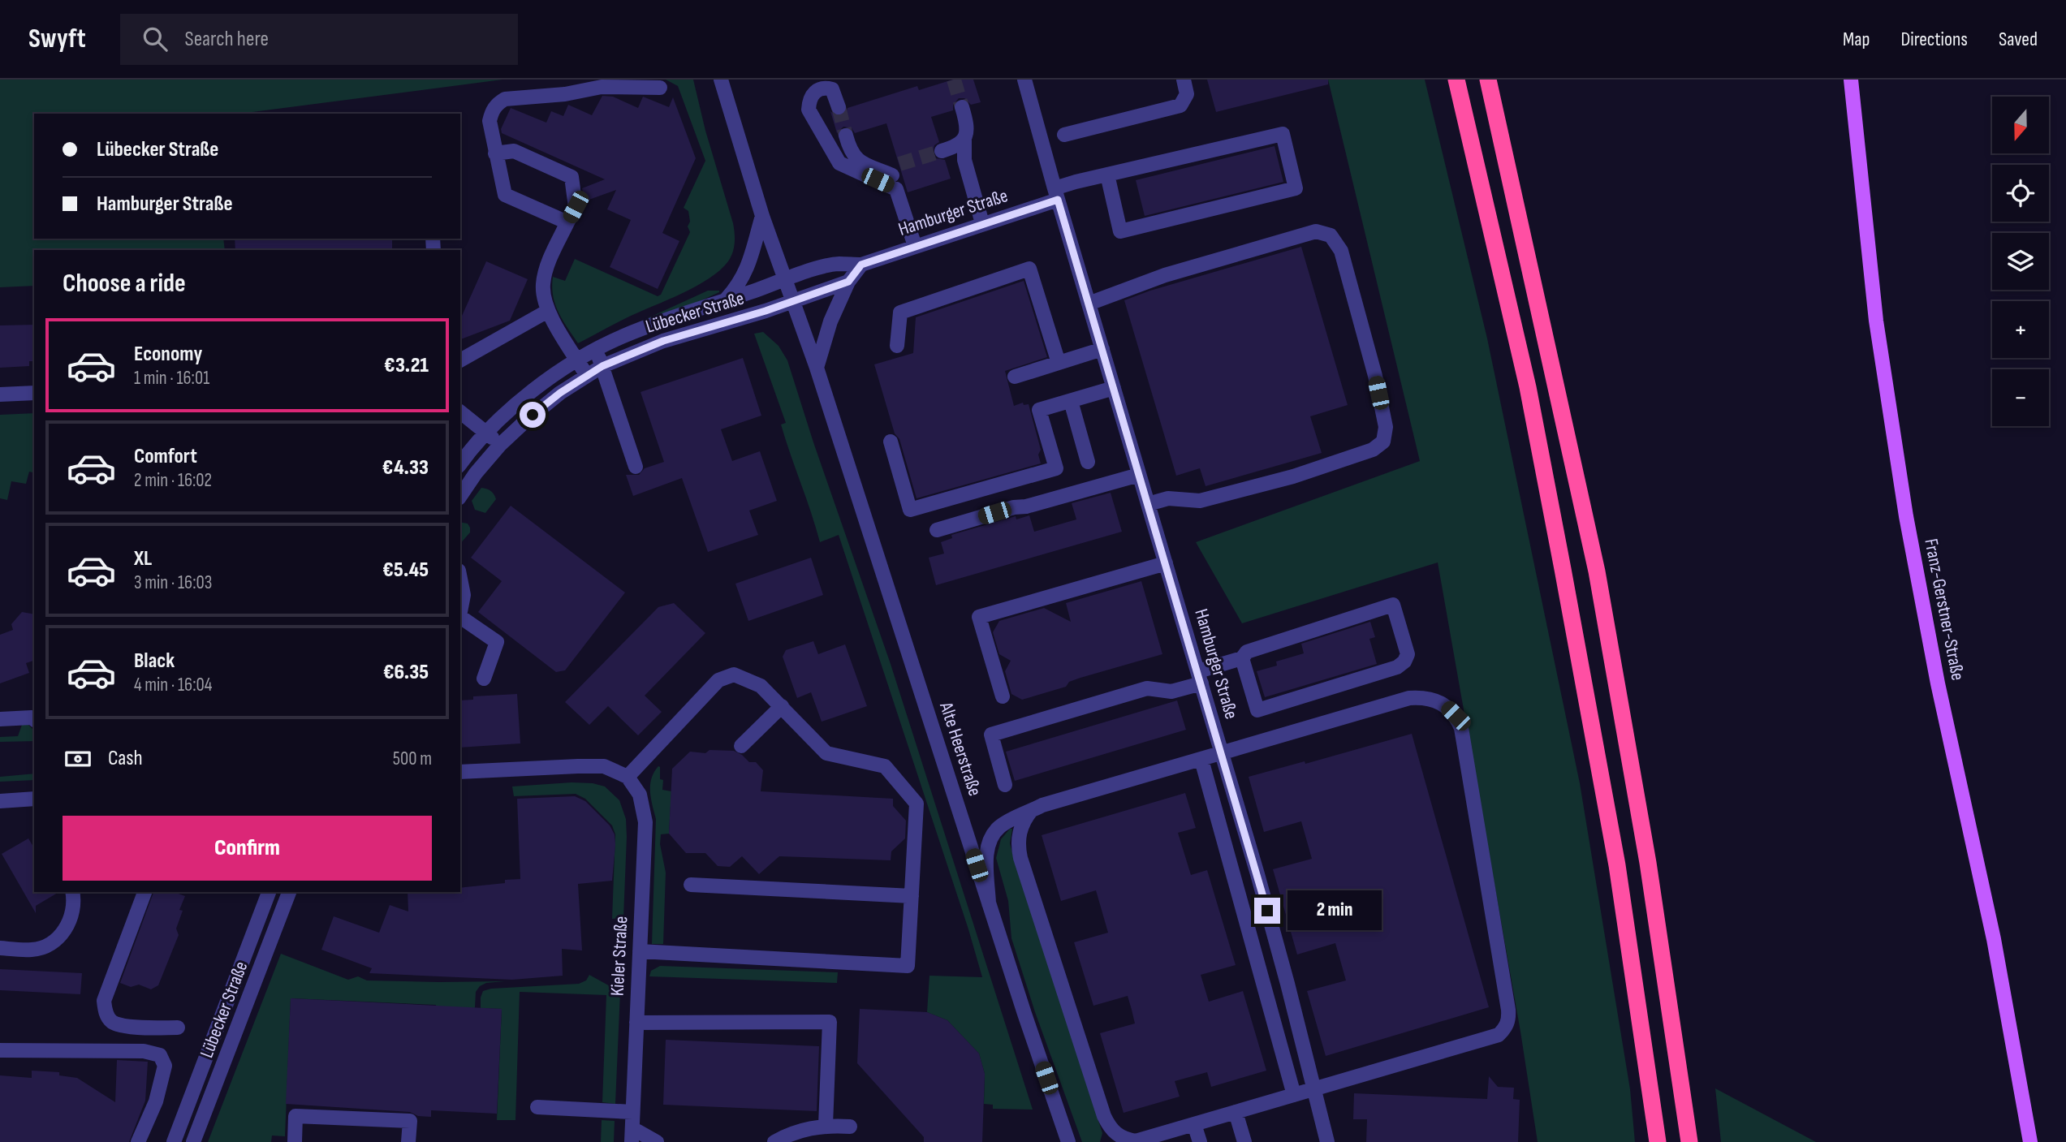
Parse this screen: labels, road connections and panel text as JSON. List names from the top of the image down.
{
  "streets": {
    "main road": ["Franz-Gerstner-Straße"],
    "street": [
      "Hamburger Straße",
      "Lübecker Straße",
      "Alte Heerstraße",
      "Kieler Straße"
    ]
  },
  "crossings": [
    ["Hamburger Straße", "Lübecker Straße"],
    ["Hamburger Straße", "Alte Heerstraße"],
    ["Lübecker Straße", "Alte Heerstraße"]
  ],
  "north": "bottom",
  "page": {
    "header": "Swyft",
    "search": "Search here",
    "nav": ["Map", "Directions", "Saved"],
    "map_buttons": ["+", "−"],
    "banner": ["Lübecker Straße", "Hamburger Straße"],
    "heading": "Choose a ride",
    "list": [
      {
        "name": "Economy",
        "note": "1 min · 16:01",
        "value": "€3.21"
      },
      {
        "name": "Comfort",
        "note": "2 min · 16:02",
        "value": "€4.33"
      },
      {
        "name": "XL",
        "note": "3 min · 16:03",
        "value": "€5.45"
      },
      {
        "name": "Black",
        "note": "4 min · 16:04",
        "value": "€6.35"
      }
    ],
    "pay": ["Cash", "500 m"],
    "buttons": "Confirm",
    "bubble": "2 min"
  }
}
